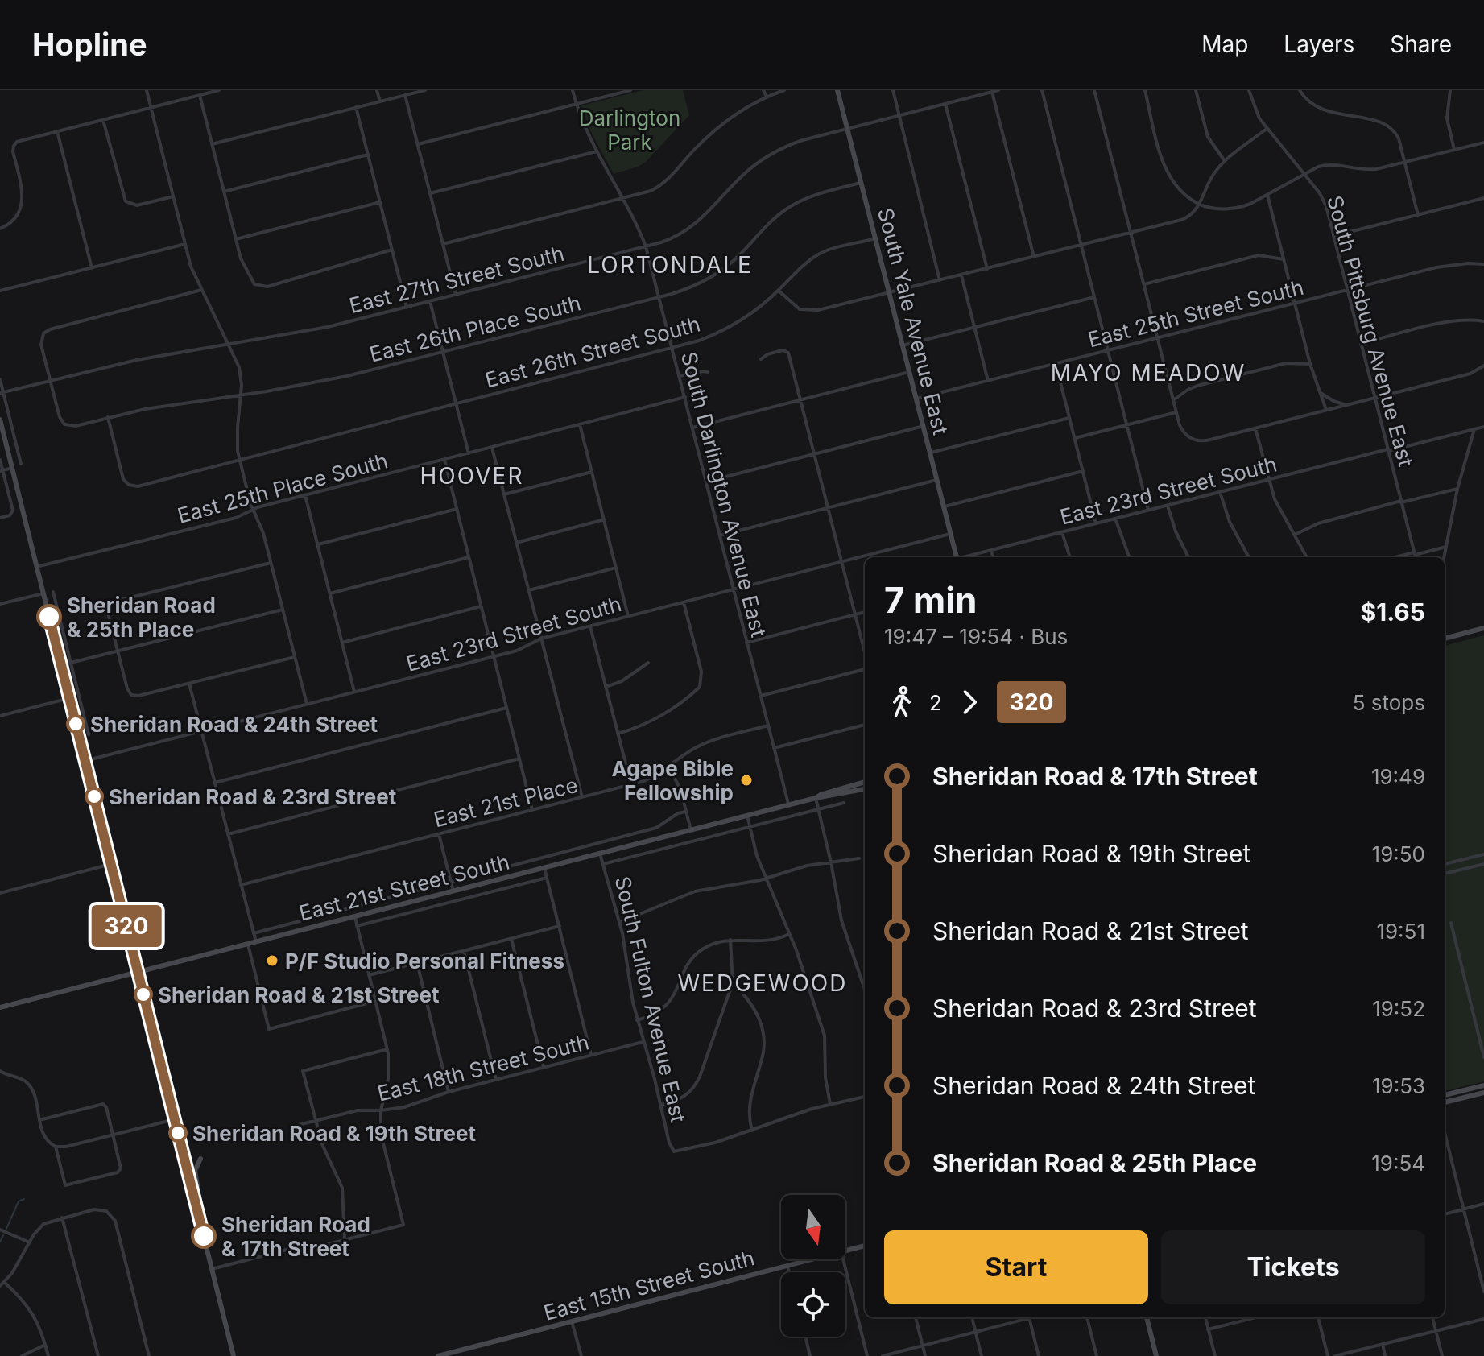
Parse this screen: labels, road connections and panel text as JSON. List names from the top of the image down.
{
  "streets": {
    "main road": ["South Yale Avenue East", "East 21st Street South", "East 15th Street South"],
    "street": [
      "East 27th Street South",
      "East 25th Street South",
      "East 26th Place South",
      "South Pittsburg Avenue East",
      "East 26th Street South",
      "East 25th Place South",
      "East 23rd Street South",
      "South Darlington Avenue East",
      "East 21st Place",
      "South Fulton Avenue East",
      "East 18th Street South"
    ]
  },
  "crossings": [
    ["East 27th Street South", "South Yale Avenue East"],
    ["East 27th Street South", "East 26th Place South"],
    ["East 27th Street South", "South Darlington Avenue East"],
    ["East 25th Street South", "South Yale Avenue East"],
    ["East 25th Street South", "South Pittsburg Avenue East"],
    ["South Yale Avenue East", "East 26th Place South"],
    ["South Yale Avenue East", "East 26th Street South"],
    ["South Yale Avenue East", "East 23rd Street South"],
    ["East 26th Place South", "East 26th Street South"],
    ["East 26th Place South", "South Darlington Avenue East"],
    ["South Pittsburg Avenue East", "East 23rd Street South"],
    ["East 26th Street South", "South Darlington Avenue East"],
    ["East 25th Place South", "South Darlington Avenue East"],
    ["East 23rd Street South", "South Darlington Avenue East"],
    ["South Darlington Avenue East", "East 21st Place"],
    ["South Darlington Avenue East", "East 21st Street South"],
    ["East 21st Street South", "South Fulton Avenue East"],
    ["South Fulton Avenue East", "East 18th Street South"]
  ],
  "districts": [
    "LORTONDALE",
    "MAYO MEADOW",
    "HOOVER",
    "WEDGEWOOD"
  ],
  "parks": ["Darlington Park"],
  "places": [
    "Sheridan Road & 25th Place",
    "Sheridan Road & 24th Street",
    "Agape Bible Fellowship",
    "Sheridan Road & 23rd Street",
    "P/F Studio Personal Fitness",
    "Sheridan Road & 21st Street",
    "Sheridan Road & 19th Street",
    "Sheridan Road & 17th Street"
  ],
  "lines": ["bus line 320"],
  "north": "bottom",
  "page": {
    "header": "Hopline",
    "nav": ["Map", "Layers", "Share"],
    "on_map": "320",
    "heading": ["7 min", "19:47 – 19:54 · Bus", "$1.65"],
    "legs": ["2", "320", "5 stops"],
    "list": [
      {
        "name": "Sheridan Road & 17th Street",
        "value": "19:49"
      },
      {
        "name": "Sheridan Road & 19th Street",
        "value": "19:50"
      },
      {
        "name": "Sheridan Road & 21st Street",
        "value": "19:51"
      },
      {
        "name": "Sheridan Road & 23rd Street",
        "value": "19:52"
      },
      {
        "name": "Sheridan Road & 24th Street",
        "value": "19:53"
      },
      {
        "name": "Sheridan Road & 25th Place",
        "value": "19:54"
      }
    ],
    "buttons": ["Start", "Tickets"]
  }
}
